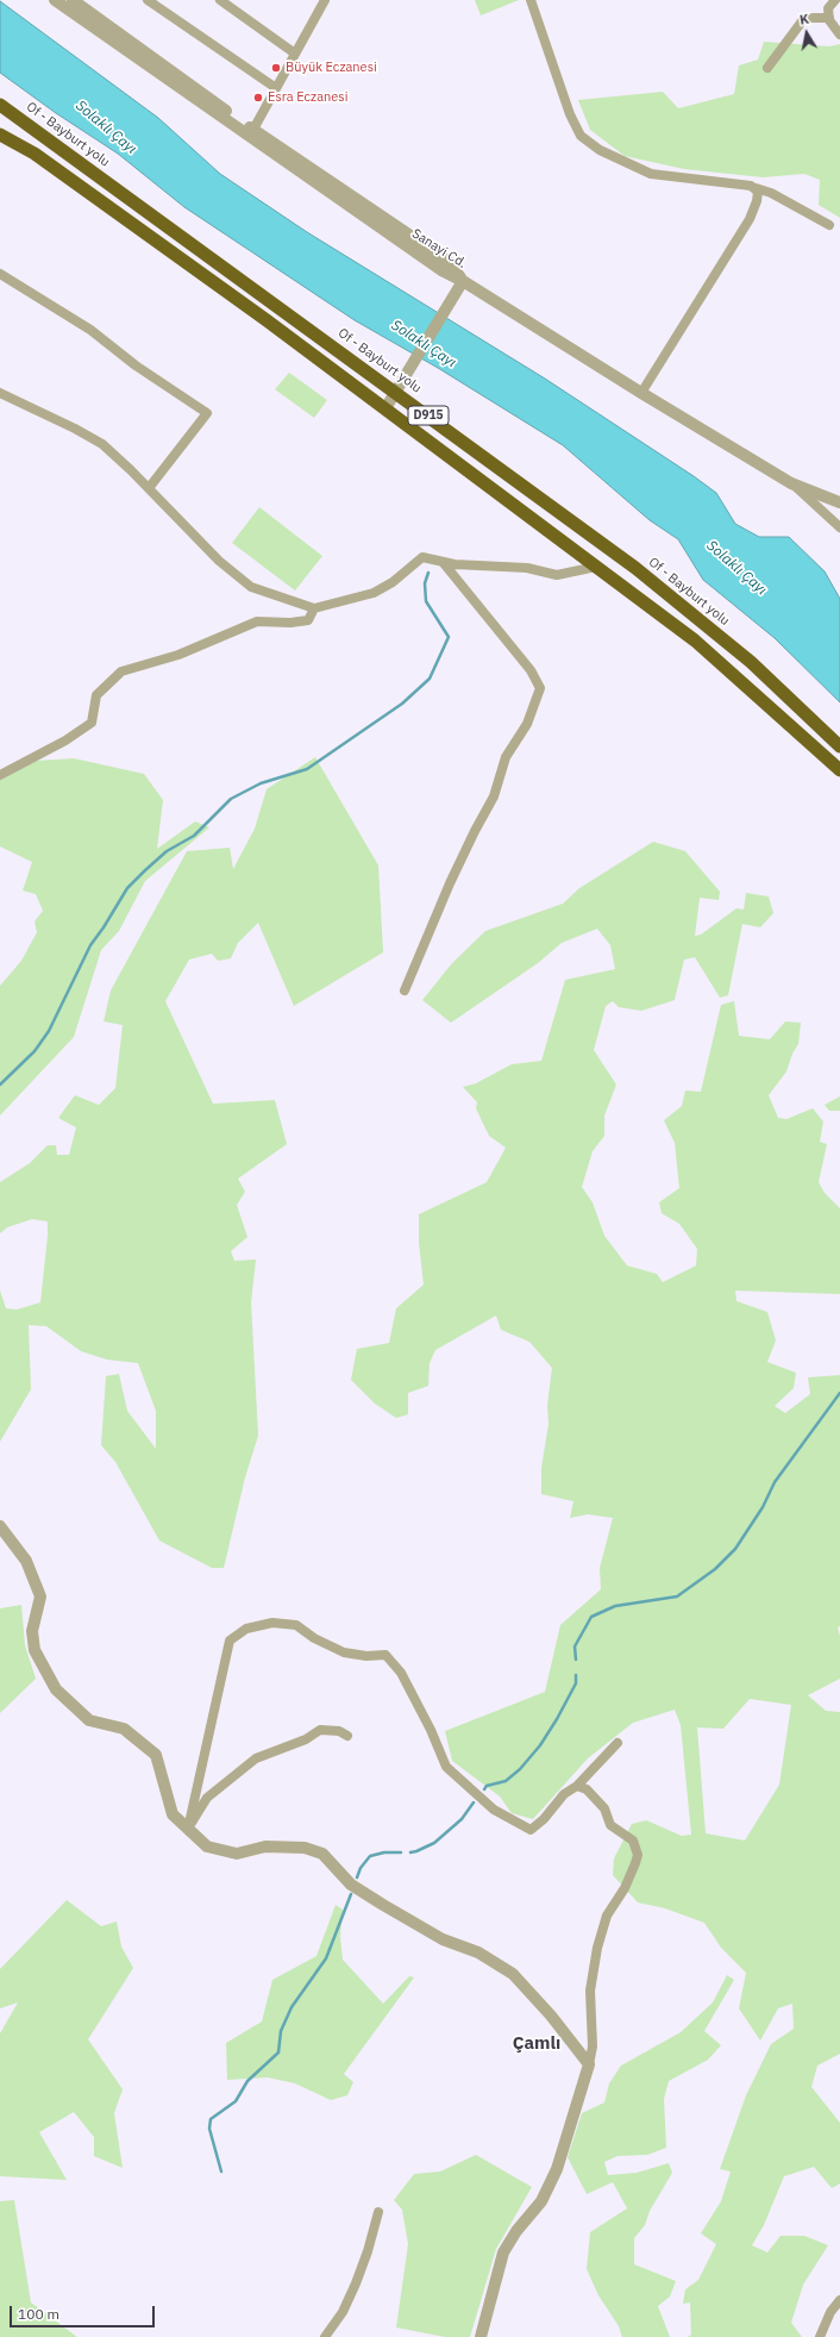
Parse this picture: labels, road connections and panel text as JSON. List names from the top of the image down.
{
  "streets": {
    "highway": ["Of - Bayburt yolu", "D915"],
    "street": ["Sanayi Cd."]
  },
  "districts": ["Çamlı"],
  "water": ["Solaklı Çayı"],
  "places": ["Büyük Eczanesi", "Esra Eczanesi"],
  "scale_bar": "100 m",
  "north": "top"
}
